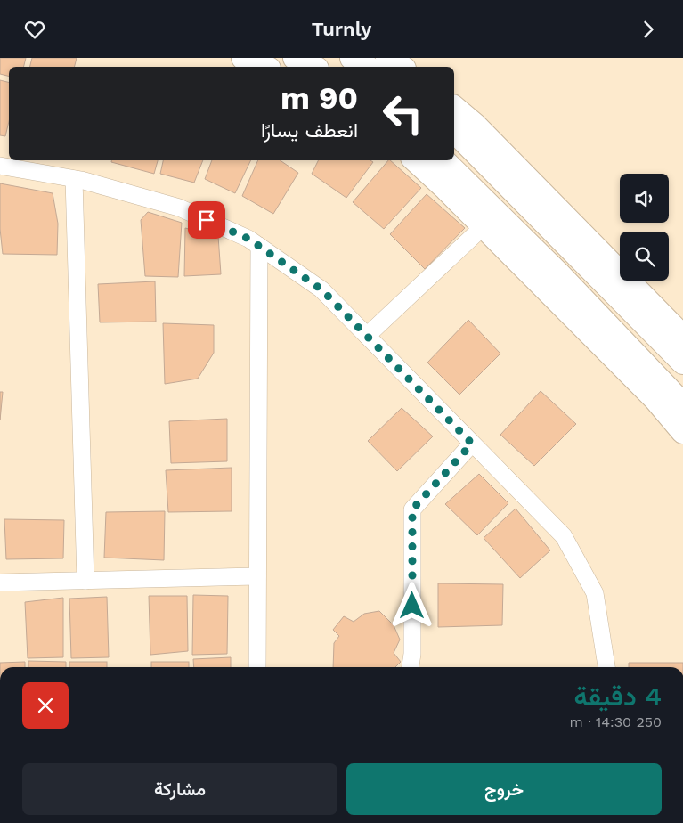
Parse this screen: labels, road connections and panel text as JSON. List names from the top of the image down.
{
  "page": {
    "header": "Turnly",
    "turn": ["90 m", "انعطف يسارًا"],
    "heading": ["4 دقيقة", "250 m · 14:30"],
    "buttons": ["خروج", "مشاركة"]
  }
}
